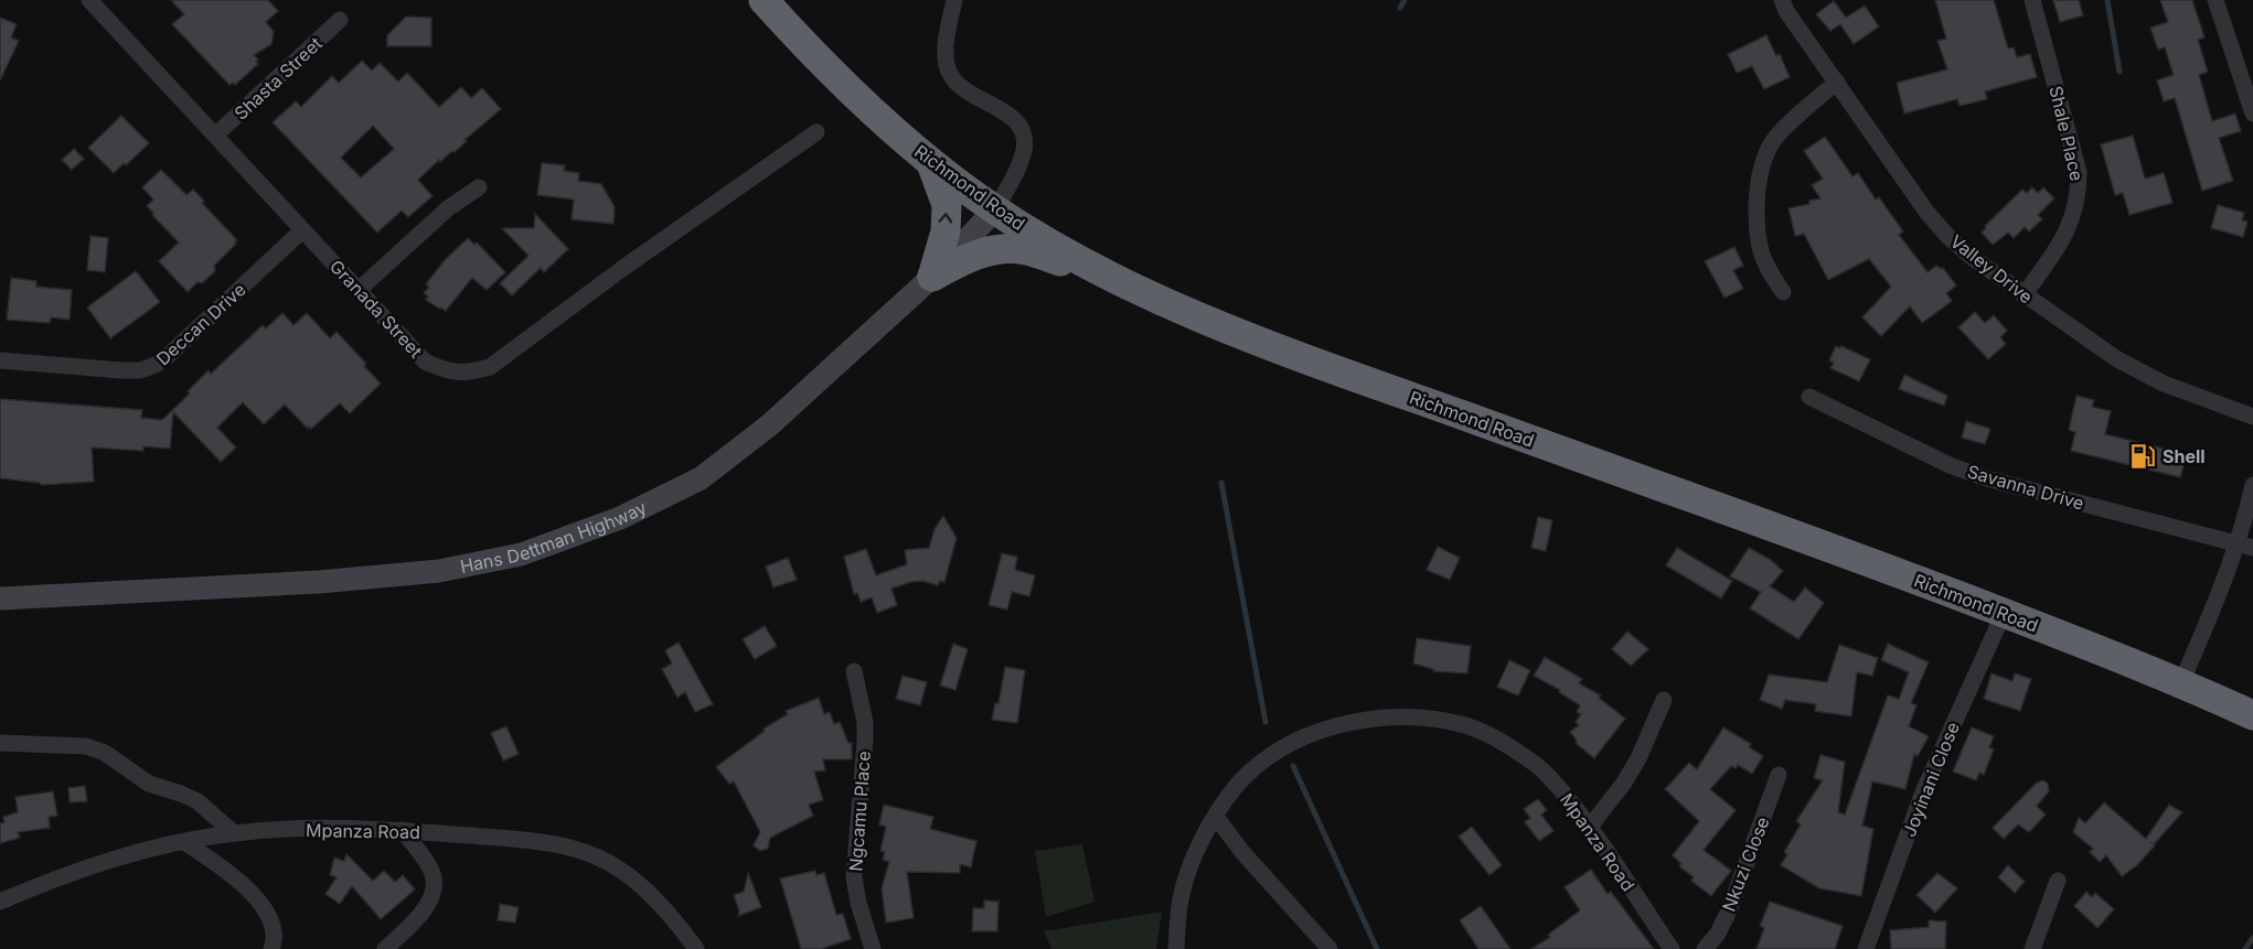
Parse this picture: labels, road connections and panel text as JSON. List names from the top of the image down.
{
  "streets": {
    "highway": ["Richmond Road"],
    "street": [
      "Shasta Street",
      "Shale Place",
      "Valley Drive",
      "Granada Street",
      "Deccan Drive",
      "Savanna Drive",
      "Hans Dettman Highway",
      "Joyinani Close",
      "Ngcamu Place",
      "Mpanza Road",
      "Nkuzi Close"
    ]
  },
  "crossings": [
    ["Shasta Street", "Granada Street"],
    ["Shale Place", "Valley Drive"],
    ["Richmond Road", "Hans Dettman Highway"],
    ["Richmond Road", "Joyinani Close"],
    ["Granada Street", "Deccan Drive"]
  ],
  "places": {
    "fuel station": ["Shell"]
  }
}
